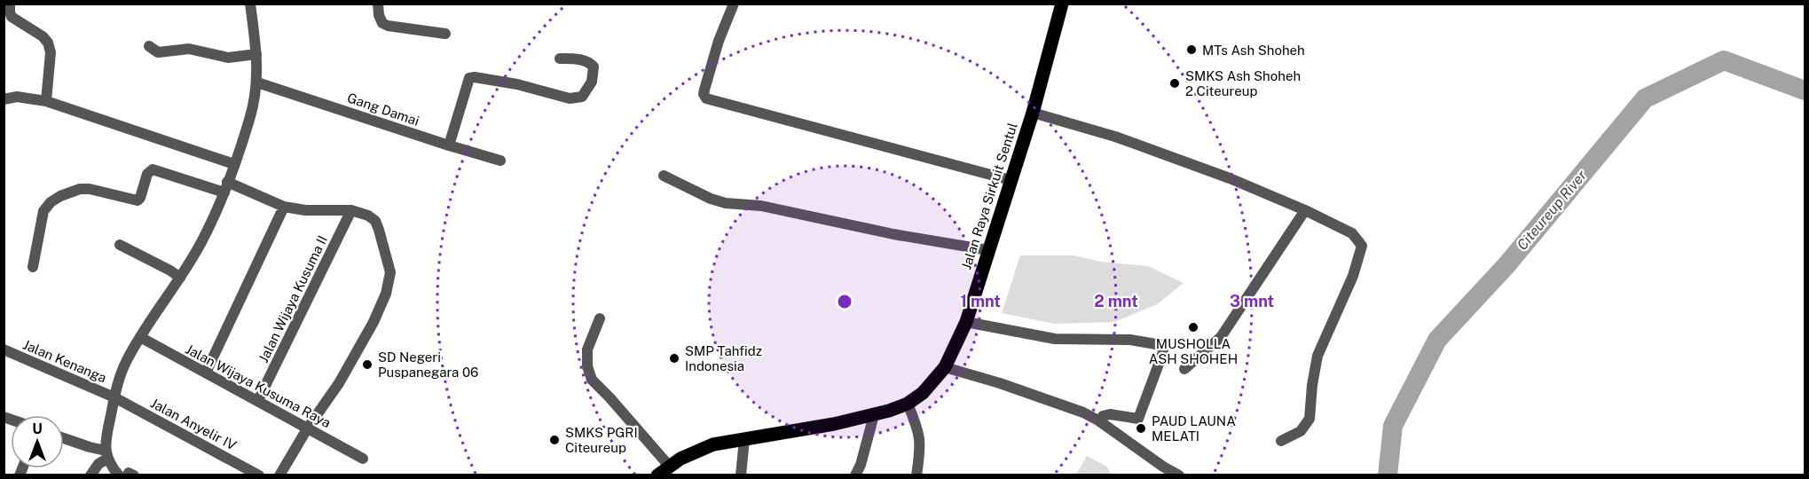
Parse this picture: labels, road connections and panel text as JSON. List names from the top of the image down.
{
  "streets": {
    "main road": ["Jalan Raya Sirkuit Sentul"],
    "street": [
      "Gang Damai",
      "Jalan Wijaya Kusuma II",
      "Jalan Kenanga",
      "Jalan Wijaya Kusuma Raya",
      "Jalan Anyelir IV"
    ]
  },
  "crossings": [
    ["Jalan Wijaya Kusuma II", "Jalan Wijaya Kusuma Raya"],
    ["Jalan Kenanga", "Jalan Anyelir IV"]
  ],
  "water": ["Citeureup River"],
  "places": [
    "MTs Ash Shoheh",
    "SMKS Ash Shoheh 2 Citeureup",
    "MUSHOLLA ASH SHOHEH",
    "SMP Tahfidz Indonesia",
    "SD Negeri Puspanegara 06",
    "PAUD LAUNA MELATI",
    "SMKS PGRI Citeureup"
  ],
  "north": "top",
  "rings": ["1 mnt", "2 mnt", "3 mnt"]
}
